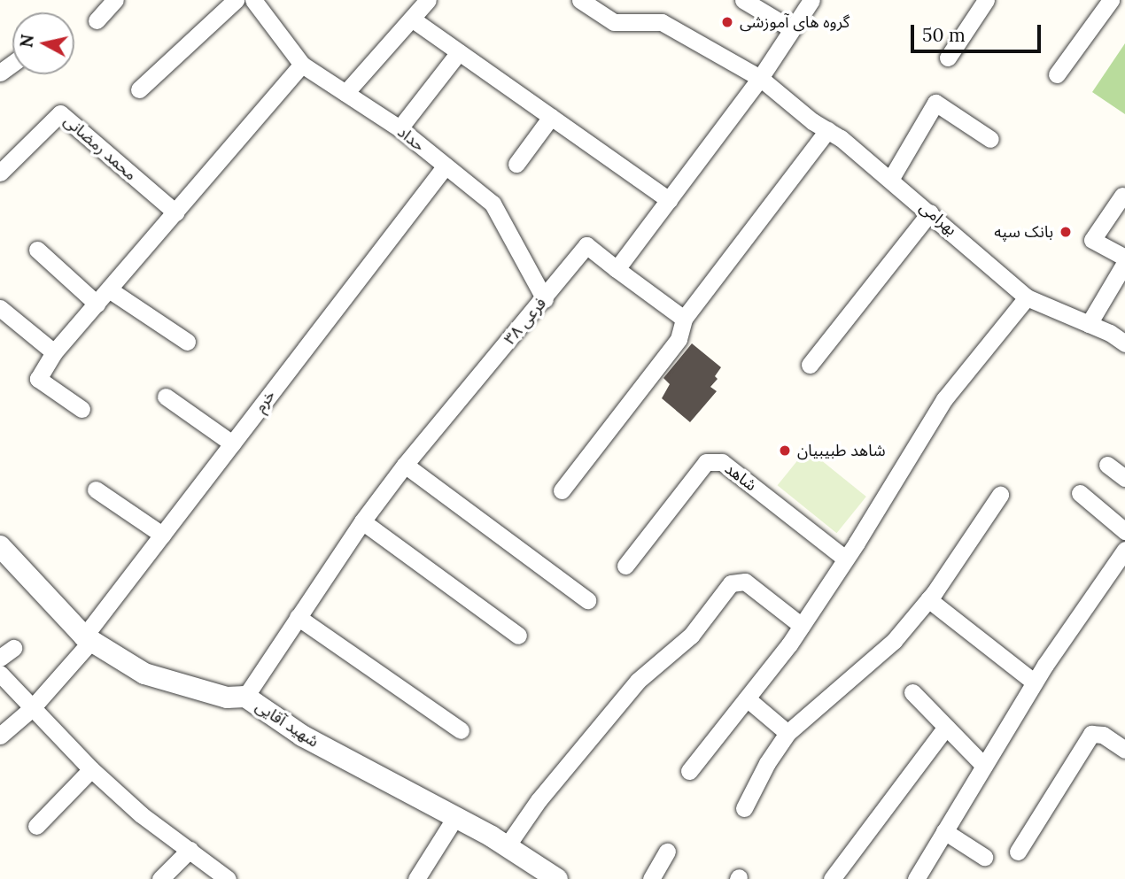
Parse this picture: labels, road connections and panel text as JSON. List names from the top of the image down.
{
  "streets": {
    "street": [
      "حداد",
      "محمد رمضانی",
      "بهرامی",
      "فرعی ۳۸",
      "خرم",
      "شاهد",
      "شهید آقایی"
    ]
  },
  "crossings": [
    ["حداد", "فرعی ۳۸"],
    ["حداد", "خرم"],
    ["فرعی ۳۸", "شهید آقایی"],
    ["خرم", "شهید آقایی"]
  ],
  "places": ["گروه های آموزشی", "بانک سپه", "شاهد طبیبیان"],
  "scale_bar": "50 m",
  "north": "left"
}
